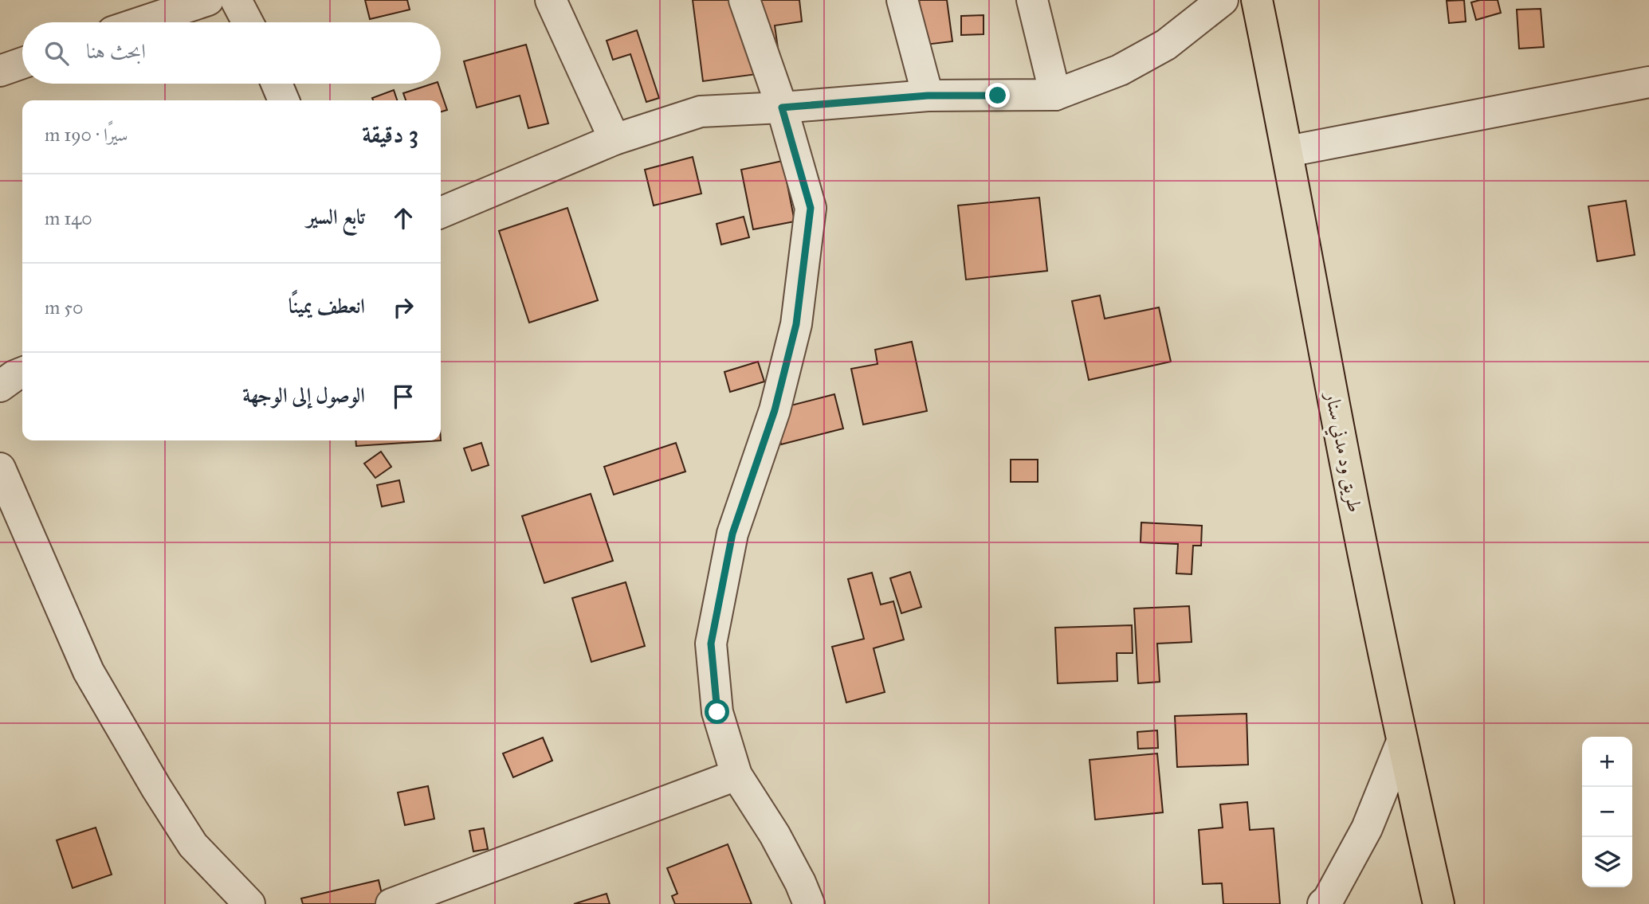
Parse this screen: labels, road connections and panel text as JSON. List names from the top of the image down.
{
  "streets": {
    "highway": ["طريق ود مدني سنار"]
  },
  "page": {
    "search": "ابحث هنا",
    "heading": ["3 دقيقة", "سيرًا · 190 m"],
    "list": [
      ["تابع السير", "140 m"],
      ["انعطف يمينًا", "50 m"],
      "الوصول إلى الوجهة"
    ],
    "map_buttons": ["+", "−"]
  }
}
